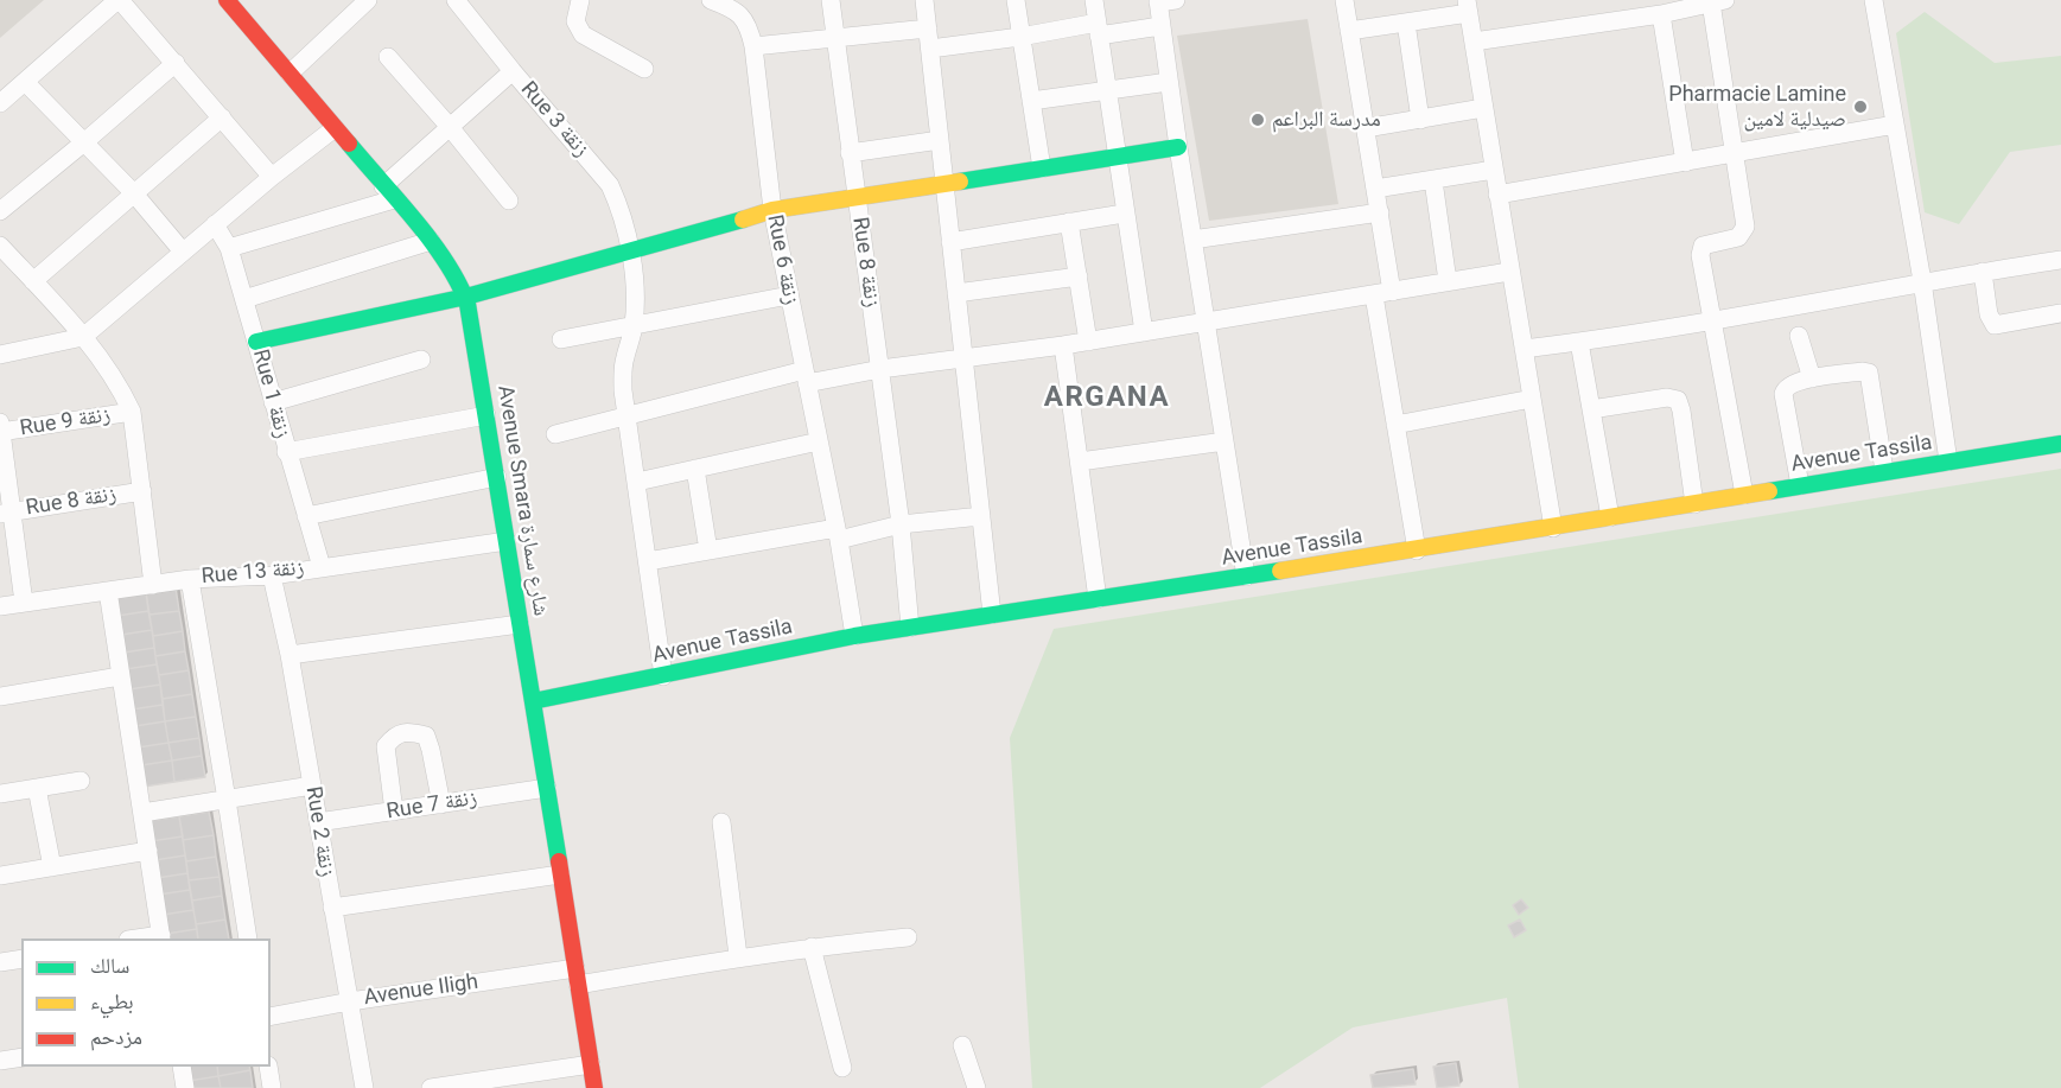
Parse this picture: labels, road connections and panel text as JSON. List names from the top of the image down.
{
  "streets": {
    "street": [
      "Rue 3 زنقة",
      "Rue 6 زنقة",
      "Rue 8 زنقة",
      "Rue 1 زنقة",
      "Rue 9 زنقة",
      "Avenue Tassila",
      "Avenue Smara شارع سمارة",
      "Rue 13 زنقة",
      "Rue 7 زنقة",
      "Rue 2 زنقة",
      "Avenue Iligh"
    ]
  },
  "crossings": [
    ["Rue 3 زنقة", "Avenue Tassila"],
    ["Rue 6 زنقة", "Avenue Tassila"],
    ["Rue 8 زنقة", "Avenue Tassila"],
    ["Rue 1 زنقة", "Rue 13 زنقة"],
    ["Avenue Tassila", "Avenue Smara شارع سمارة"],
    ["Avenue Smara شارع سمارة", "Rue 13 زنقة"],
    ["Avenue Smara شارع سمارة", "Rue 7 زنقة"],
    ["Avenue Smara شارع سمارة", "Avenue Iligh"],
    ["Rue 13 زنقة", "Rue 2 زنقة"],
    ["Rue 7 زنقة", "Rue 2 زنقة"],
    ["Rue 2 زنقة", "Avenue Iligh"]
  ],
  "districts": ["ARGANA"],
  "places": ["Pharmacie Lamine صيدلية لامين", "مدرسة البراعم"],
  "legend": ["سالك", "بطيء", "مزدحم"]
}
